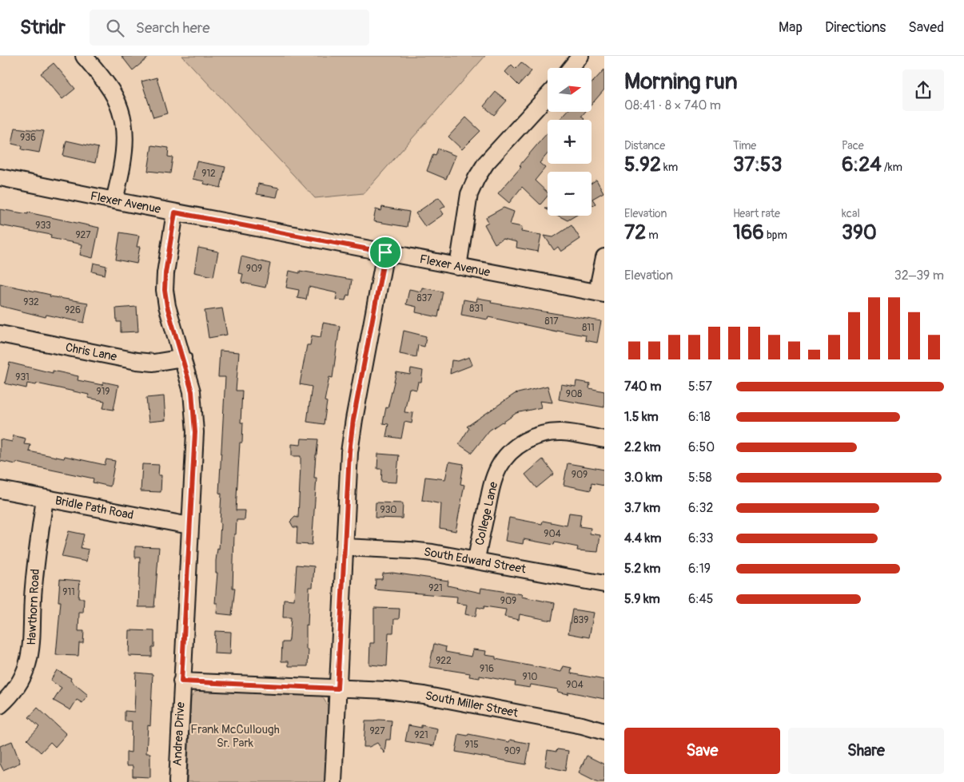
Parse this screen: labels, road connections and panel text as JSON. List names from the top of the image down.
{
  "streets": {
    "street": [
      "Flexer Avenue",
      "Chris Lane",
      "Bridle Path Road",
      "College Lane",
      "South Edward Street",
      "Hawthorn Road",
      "South Miller Street",
      "Andrea Drive"
    ]
  },
  "crossings": [
    ["Flexer Avenue", "Andrea Drive"],
    ["Chris Lane", "Andrea Drive"],
    ["Bridle Path Road", "Hawthorn Road"],
    ["Bridle Path Road", "Andrea Drive"],
    ["College Lane", "South Edward Street"],
    ["South Miller Street", "Andrea Drive"]
  ],
  "parks": ["Frank McCullough Sr. Park"],
  "house_numbers": [
    "936",
    "912",
    "933",
    "927",
    "909",
    "837",
    "932",
    "831",
    "926",
    "817",
    "811",
    "931",
    "919",
    "908",
    "909",
    "930",
    "904",
    "921",
    "911",
    "909",
    "839",
    "922",
    "916",
    "910",
    "904",
    "927",
    "921",
    "915",
    "909"
  ],
  "north": "right",
  "page": {
    "header": "Stridr",
    "search": "Search here",
    "nav": ["Map", "Directions", "Saved"],
    "heading": ["Morning run", "08:41 · 8 × 740 m"],
    "map_buttons": ["+", "−"],
    "stats": [
      ["Distance", "5.92 km"],
      ["Time", "37:53"],
      ["Pace", "6:24 /km"],
      ["Elevation", "72 m"],
      ["Heart rate", "166 bpm"],
      ["kcal", "390"]
    ],
    "chart": ["Elevation", "32–39 m"],
    "list": [
      {
        "name": "740 m",
        "note": "5:57"
      },
      {
        "name": "1.5 km",
        "note": "6:18"
      },
      {
        "name": "2.2 km",
        "note": "6:50"
      },
      {
        "name": "3.0 km",
        "note": "5:58"
      },
      {
        "name": "3.7 km",
        "note": "6:32"
      },
      {
        "name": "4.4 km",
        "note": "6:33"
      },
      {
        "name": "5.2 km",
        "note": "6:19"
      },
      {
        "name": "5.9 km",
        "note": "6:45"
      }
    ],
    "buttons": ["Save", "Share"]
  }
}
